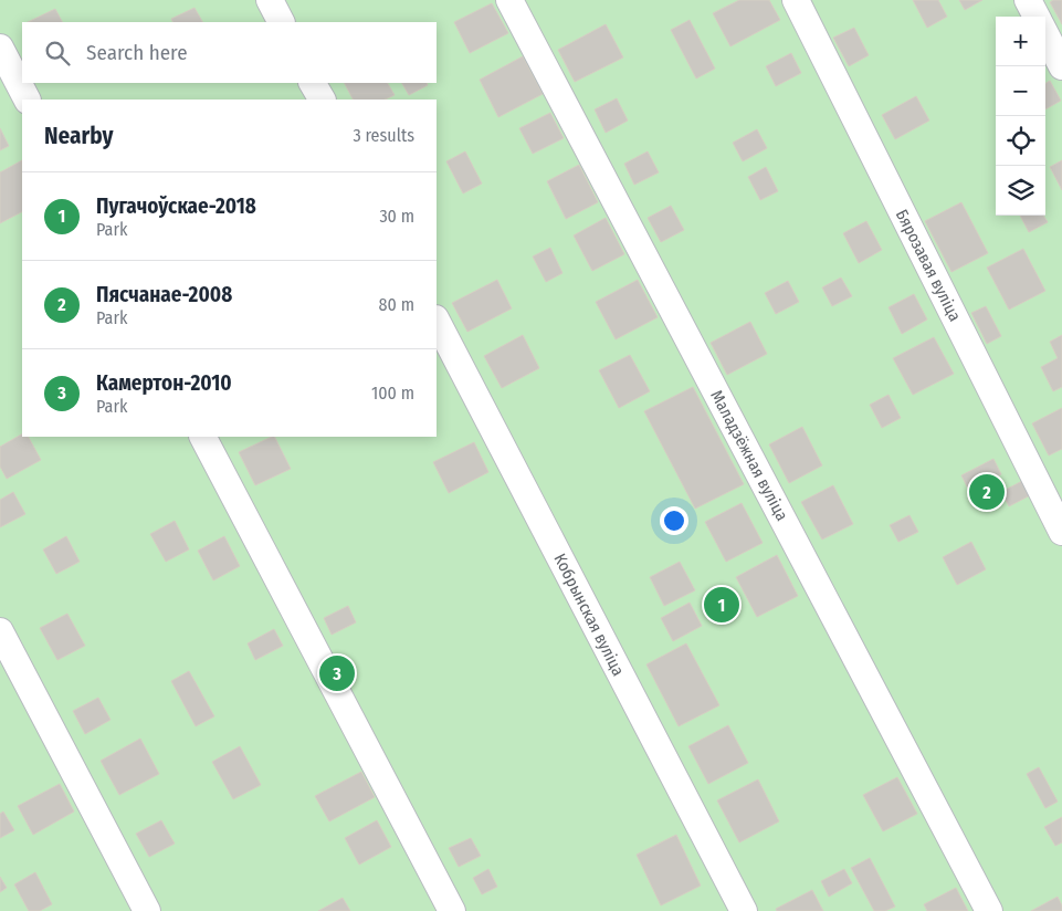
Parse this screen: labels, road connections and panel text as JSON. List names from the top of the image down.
{
  "streets": {
    "lane": ["Бярозавая вуліца", "Маладзёжная вуліца", "Кобрынская вуліца"]
  },
  "page": {
    "map_buttons": ["+", "−"],
    "search": "Search here",
    "heading": ["Nearby", "3 results"],
    "list": [
      {
        "mark": "1",
        "name": "Пугачоўскае-2018",
        "note": "Park",
        "value": "30 m"
      },
      {
        "mark": "2",
        "name": "Пясчанае-2008",
        "note": "Park",
        "value": "80 m"
      },
      {
        "mark": "3",
        "name": "Камертон-2010",
        "note": "Park",
        "value": "100 m"
      }
    ],
    "pins": ["2", "1", "3"]
  }
}
